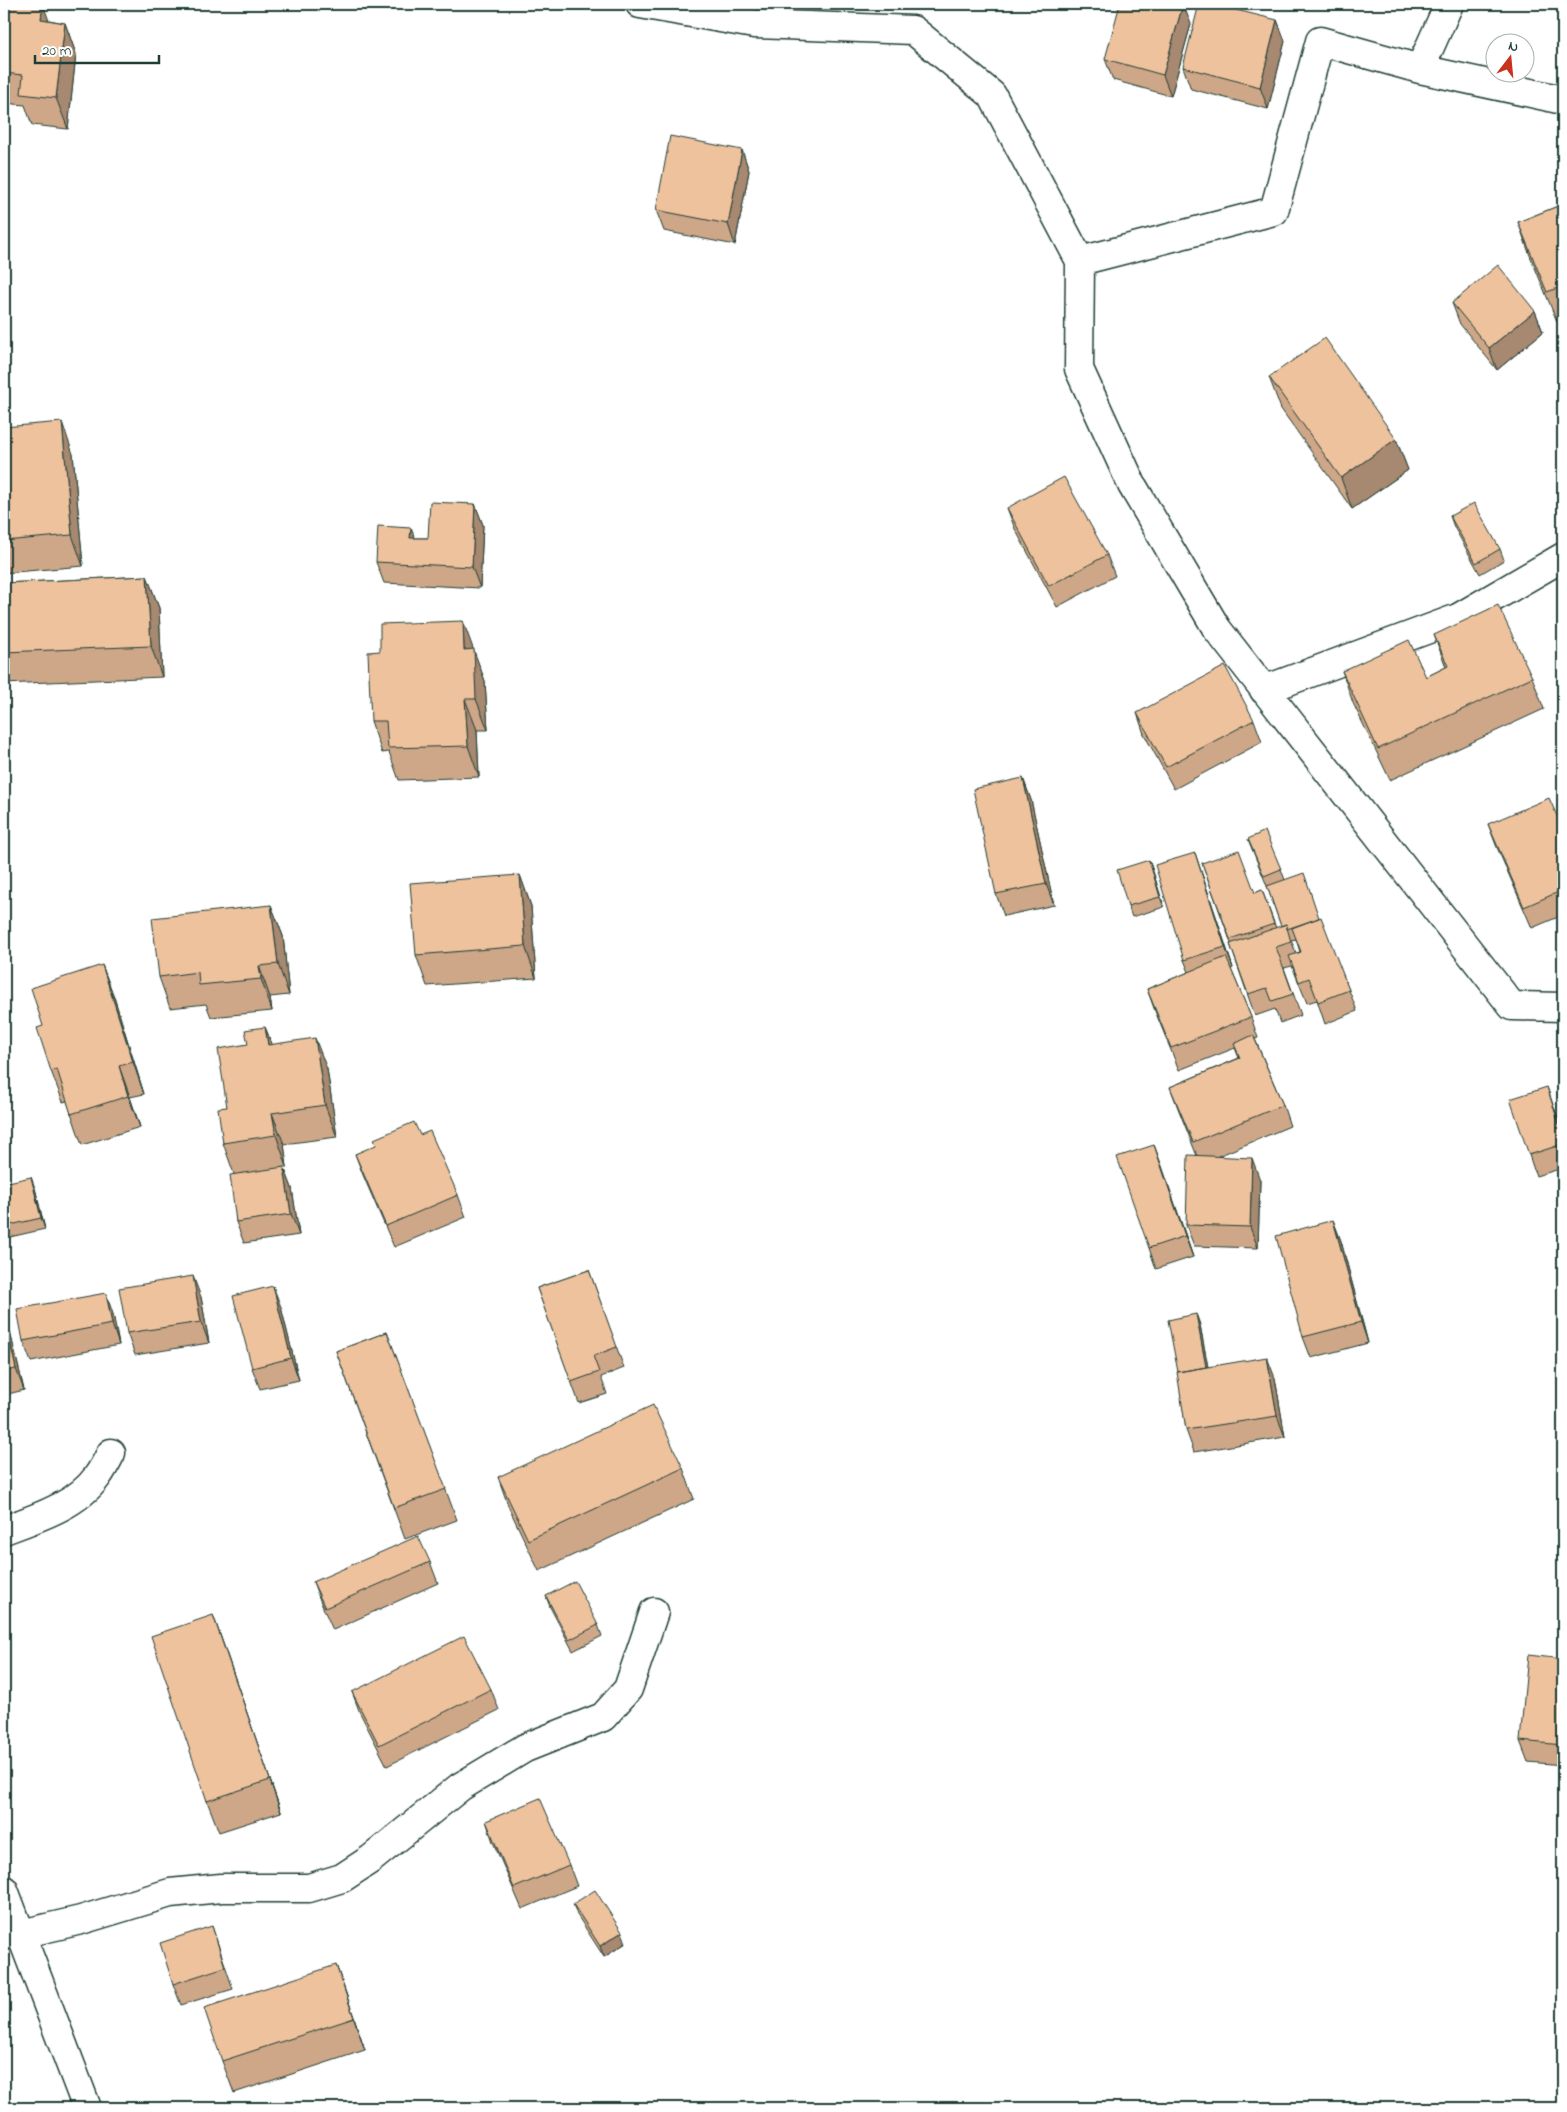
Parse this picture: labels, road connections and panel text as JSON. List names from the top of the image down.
{
  "scale_bar": "20 m",
  "north": "top"
}
